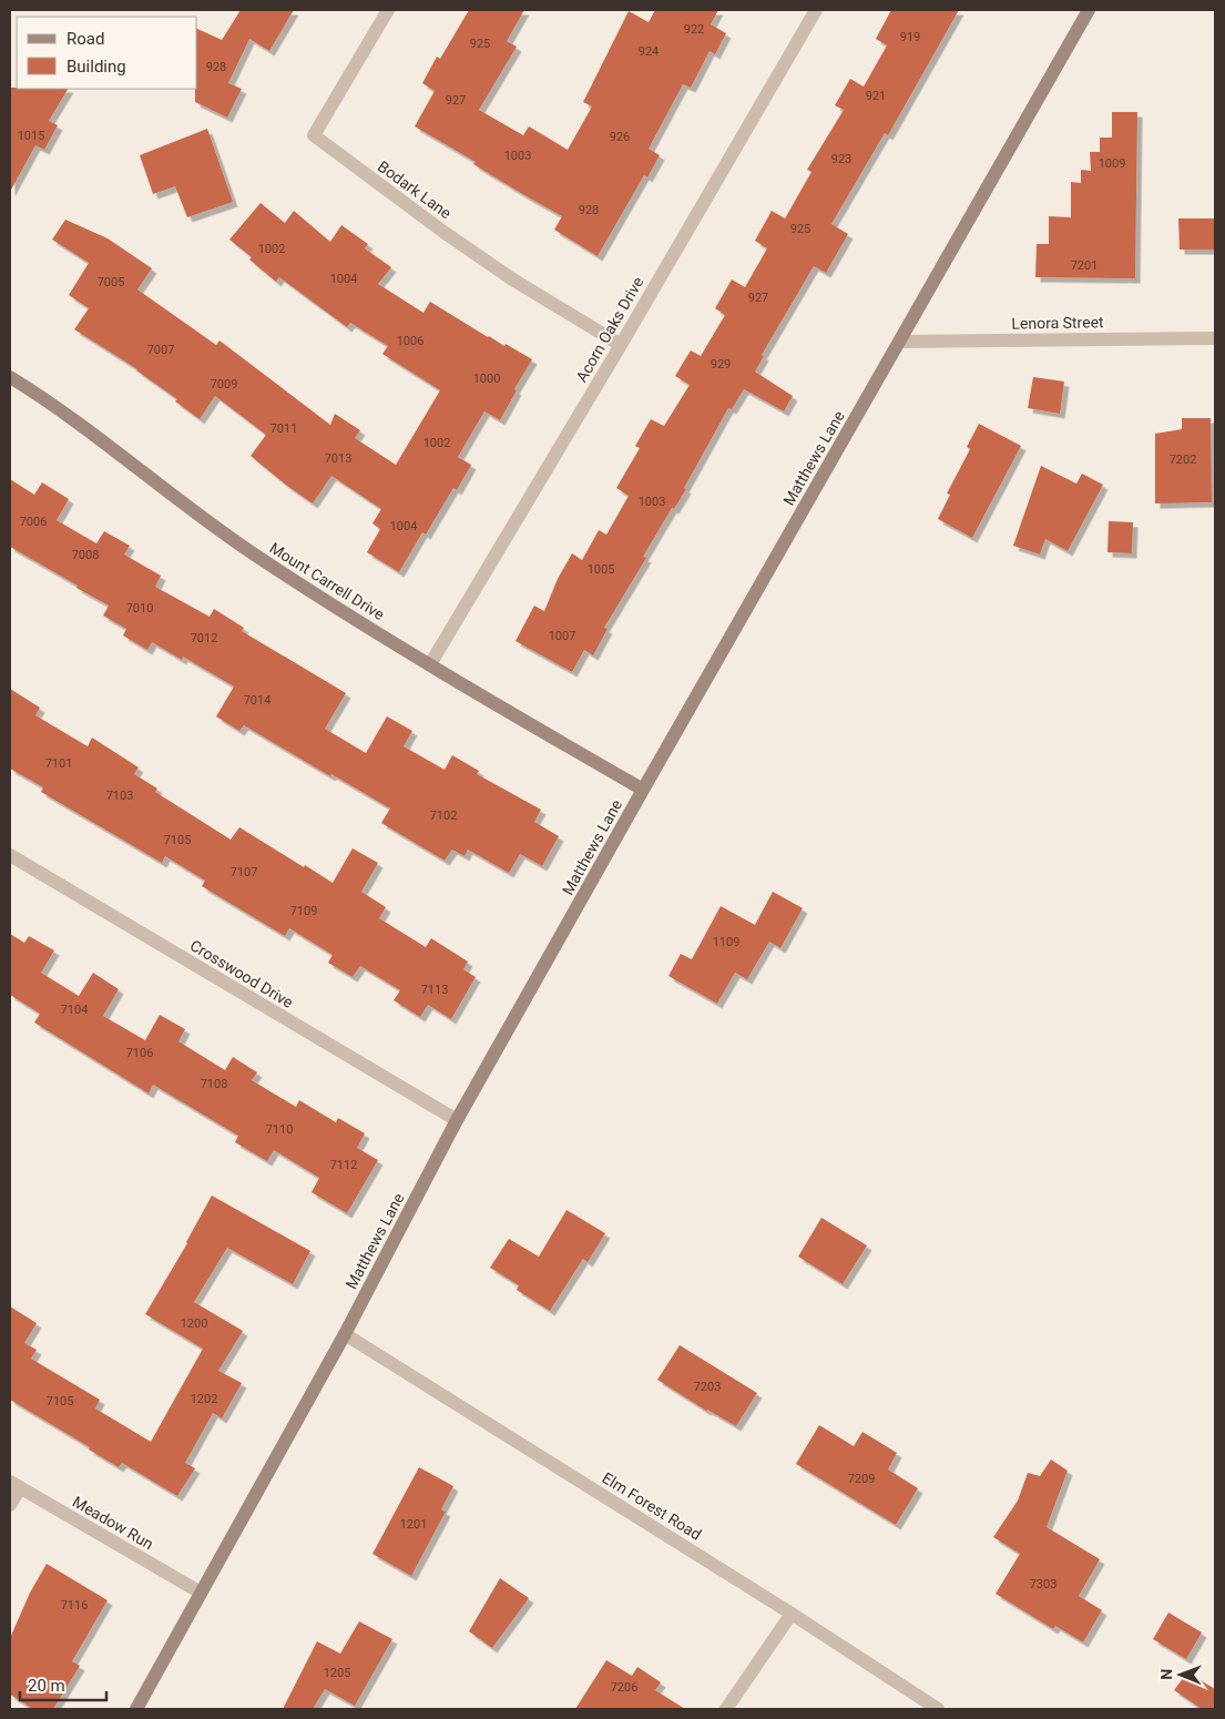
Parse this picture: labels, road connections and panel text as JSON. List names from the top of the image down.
{
  "streets": {
    "street": [
      "Bodark Lane",
      "Lenora Street",
      "Acorn Oaks Drive",
      "Matthews Lane",
      "Mount Carrell Drive",
      "Crosswood Drive",
      "Elm Forest Road",
      "Meadow Run"
    ]
  },
  "crossings": [
    ["Bodark Lane", "Acorn Oaks Drive"],
    ["Lenora Street", "Matthews Lane"],
    ["Acorn Oaks Drive", "Mount Carrell Drive"],
    ["Matthews Lane", "Mount Carrell Drive"],
    ["Matthews Lane", "Crosswood Drive"],
    ["Matthews Lane", "Elm Forest Road"],
    ["Matthews Lane", "Meadow Run"]
  ],
  "house_numbers": [
    "922",
    "919",
    "925",
    "924",
    "928",
    "921",
    "927",
    "1015",
    "926",
    "1003",
    "923",
    "1009",
    "928",
    "925",
    "1002",
    "7201",
    "1004",
    "7005",
    "927",
    "1006",
    "7007",
    "929",
    "1000",
    "7009",
    "7011",
    "1002",
    "7013",
    "7202",
    "1003",
    "7006",
    "1004",
    "7008",
    "1005",
    "7010",
    "1007",
    "7012",
    "7014",
    "7101",
    "7103",
    "7102",
    "7105",
    "7107",
    "7109",
    "1109",
    "7113",
    "7104",
    "7106",
    "7108",
    "7110",
    "7112",
    "1200",
    "7203",
    "1202",
    "7105",
    "7209",
    "1201",
    "7303",
    "7116",
    "1205",
    "7206"
  ],
  "legend": ["Road", "Building"],
  "scale_bar": "20 m",
  "north": "left"
}
